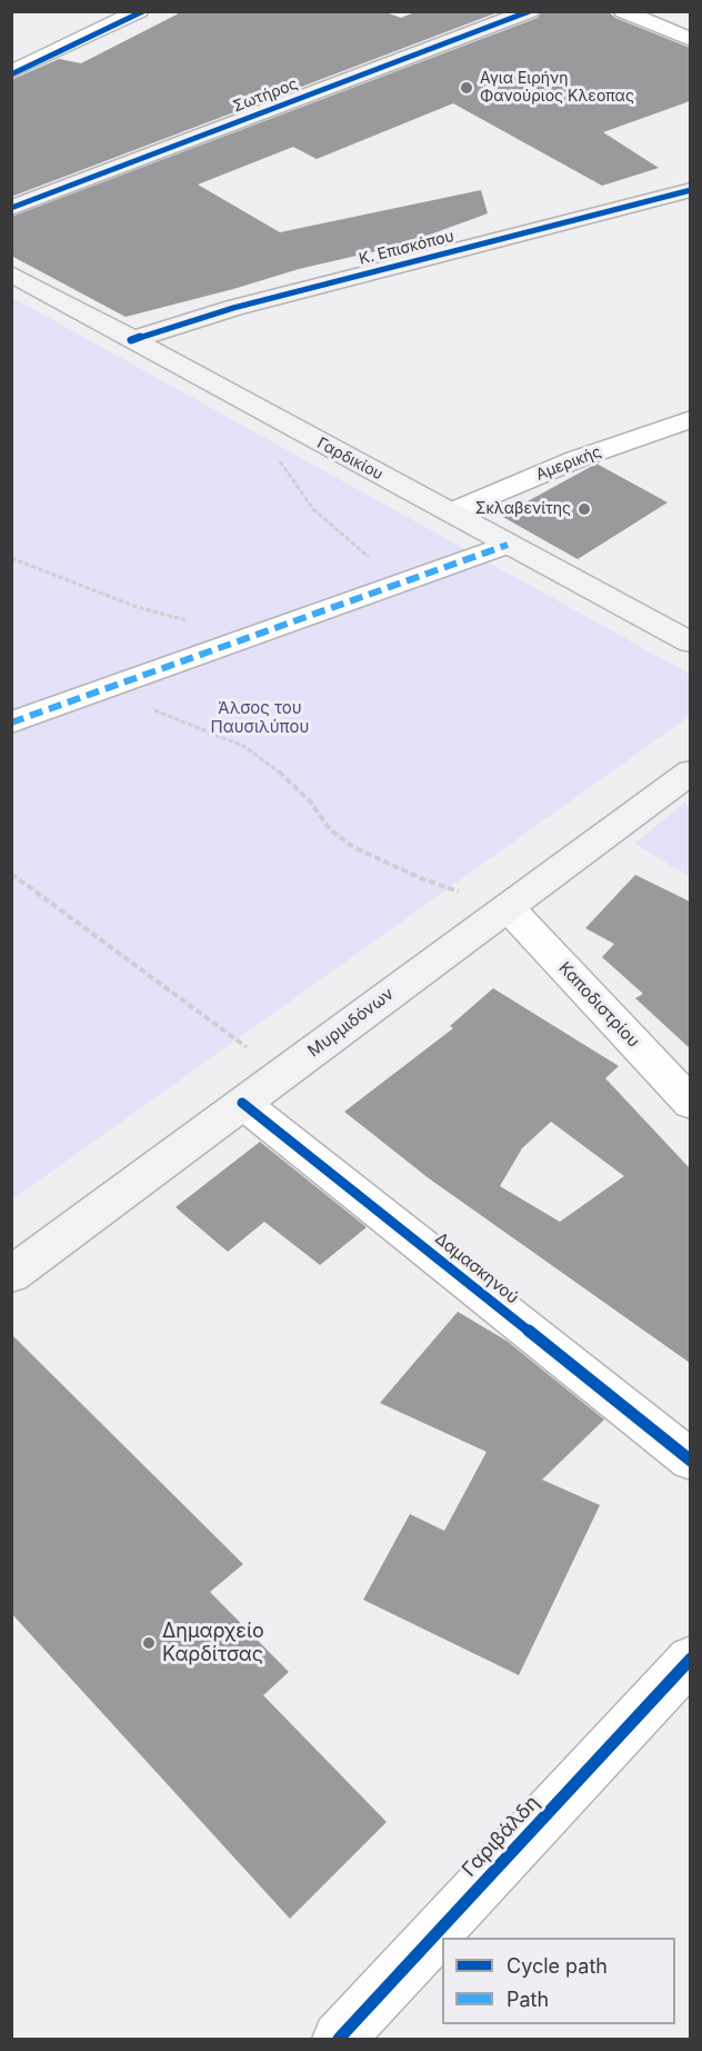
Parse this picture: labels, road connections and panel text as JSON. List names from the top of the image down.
{
  "streets": {
    "main road": [
      "Σωτήρος",
      "Κ. Επισκόπου",
      "Γαρδικίου",
      "Μυρμιδόνων"
    ],
    "street": [
      "Αμερικής",
      "Καποδιστρίου",
      "Δαμασκηνού",
      "Γαριβάλδη"
    ]
  },
  "crossings": [
    ["Κ. Επισκόπου", "Γαρδικίου"],
    ["Γαρδικίου", "Αμερικής"],
    ["Καποδιστρίου", "Μυρμιδόνων"],
    ["Μυρμιδόνων", "Δαμασκηνού"]
  ],
  "parks": ["Άλσος του Παυσιλύπου"],
  "places": ["Αγια Ειρήνη Φανούριος Κλεοπας", "Σκλαβενίτης", "Δημαρχείο Καρδίτσας"],
  "legend": ["Cycle path", "Path"]
}
